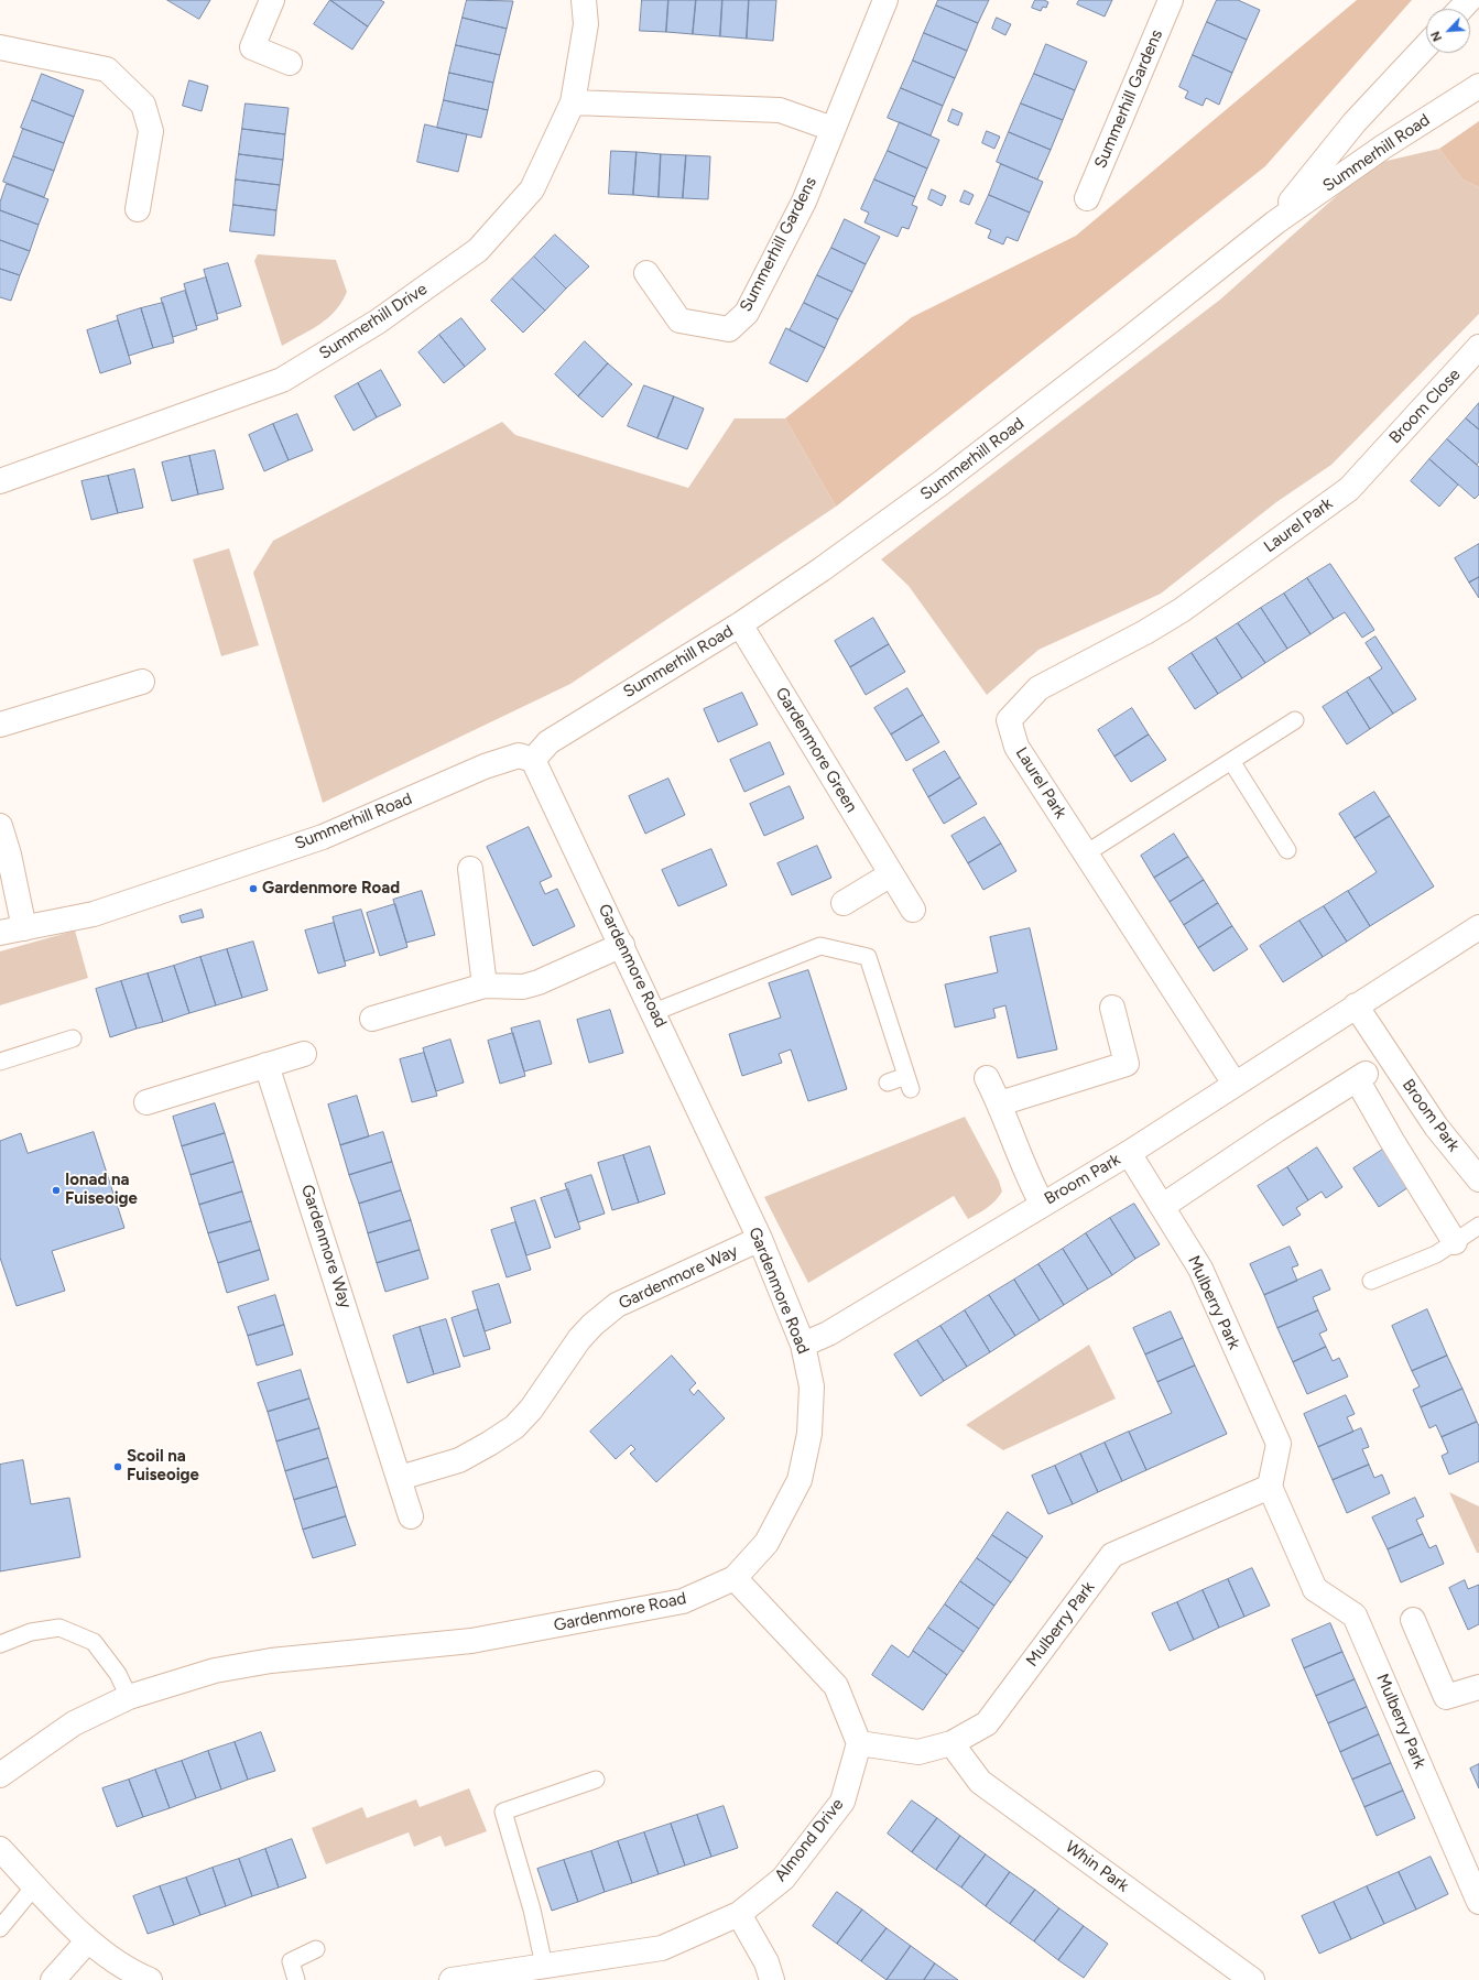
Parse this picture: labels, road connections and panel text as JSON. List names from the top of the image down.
{
  "streets": {
    "street": [
      "Summerhill Gardens",
      "Summerhill Road",
      "Summerhill Drive",
      "Broom Close",
      "Laurel Park",
      "Gardenmore Green",
      "Gardenmore Road",
      "Broom Park",
      "Gardenmore Way",
      "Mulberry Park",
      "Almond Drive",
      "Whin Park"
    ]
  },
  "crossings": [
    ["Summerhill Road", "Gardenmore Green"],
    ["Summerhill Road", "Gardenmore Road"],
    ["Broom Close", "Laurel Park"],
    ["Laurel Park", "Broom Park"],
    ["Gardenmore Road", "Broom Park"],
    ["Gardenmore Road", "Gardenmore Way"],
    ["Broom Park", "Mulberry Park"],
    ["Mulberry Park", "Almond Drive"],
    ["Mulberry Park", "Whin Park"]
  ],
  "places": ["Gardenmore Road", "Ionad na Fuiseoige", "Scoil na Fuiseoige"],
  "north": "bottom left"
}
